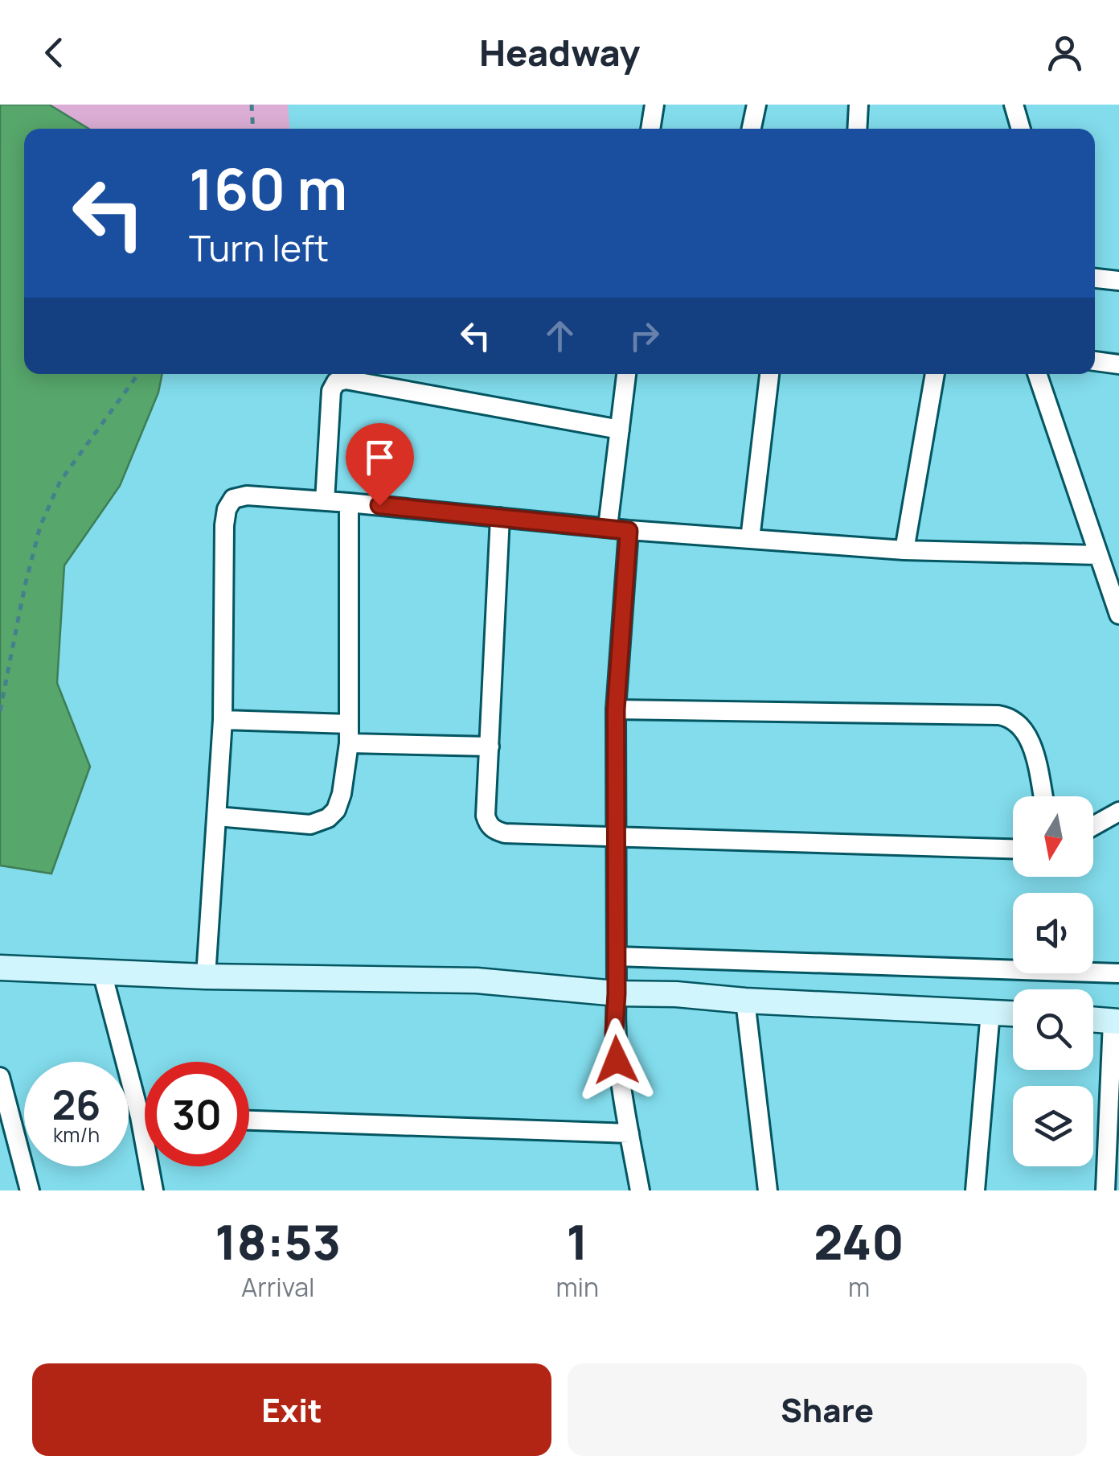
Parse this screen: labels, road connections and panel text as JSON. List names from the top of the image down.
{
  "north": "bottom",
  "page": {
    "header": "Headway",
    "turn": ["160 m", "Turn left"],
    "speed": "26 km/h",
    "limit": "30",
    "eta": [
      "18:53",
      "Arrival",
      "1",
      "min",
      "240",
      "m"
    ],
    "buttons": ["Exit", "Share"]
  }
}
